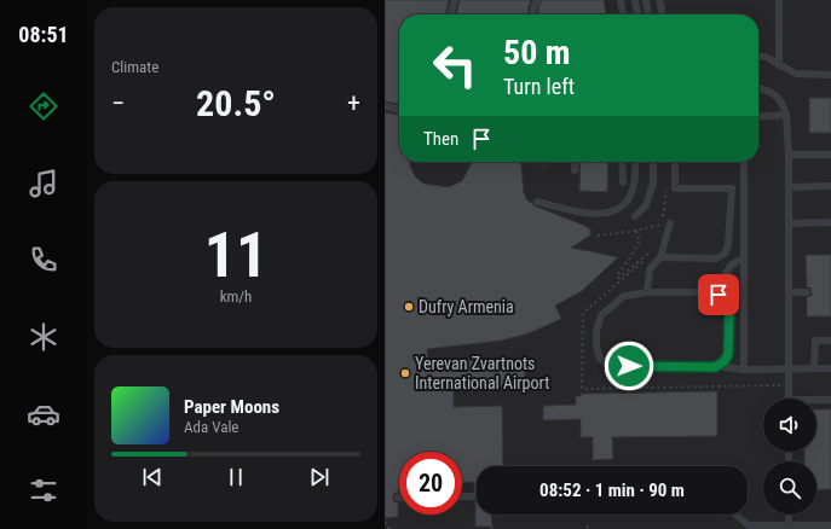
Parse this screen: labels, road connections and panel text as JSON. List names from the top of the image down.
{
  "places": ["Dufry Armenia", "Yerevan Zvartnots International Airport"],
  "page": {
    "tabs": "08:51",
    "tile": [
      "Climate",
      ["11", "km/h"]
    ],
    "turn": ["50 m", "Turn left"],
    "heat": ["−", "20.5°", "+"],
    "then": "Then",
    "song": ["Paper Moons", "Ada Vale"],
    "limit": "20",
    "trip": "08:52 · 1 min · 90 m"
  }
}
